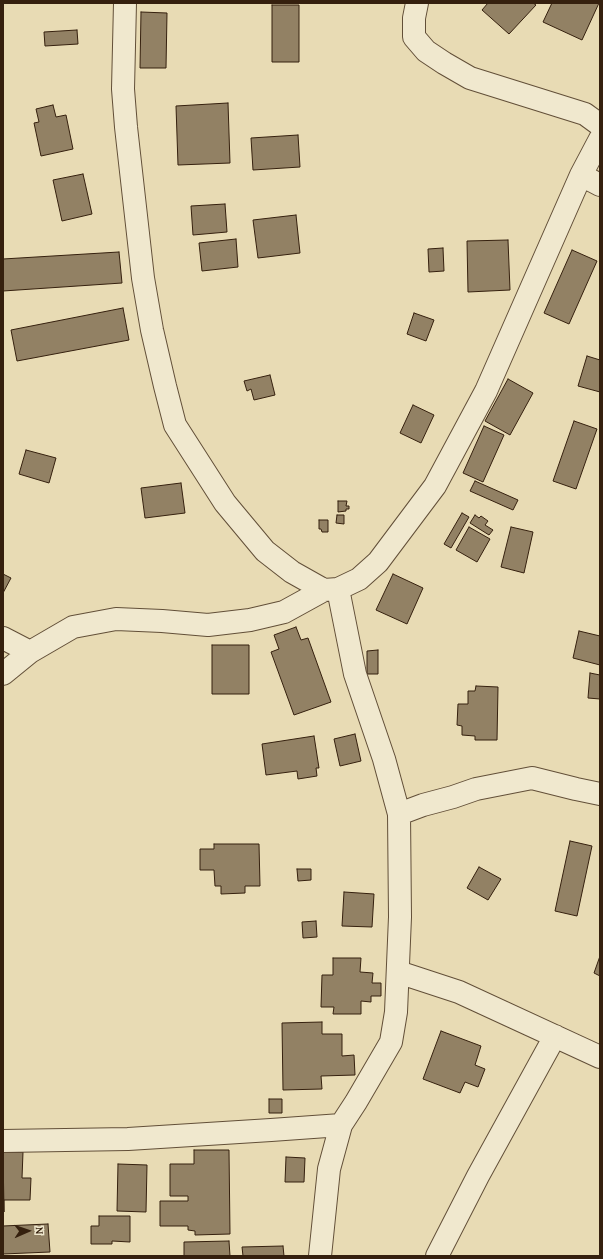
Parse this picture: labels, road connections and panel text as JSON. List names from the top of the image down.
{
  "north": "right"
}
